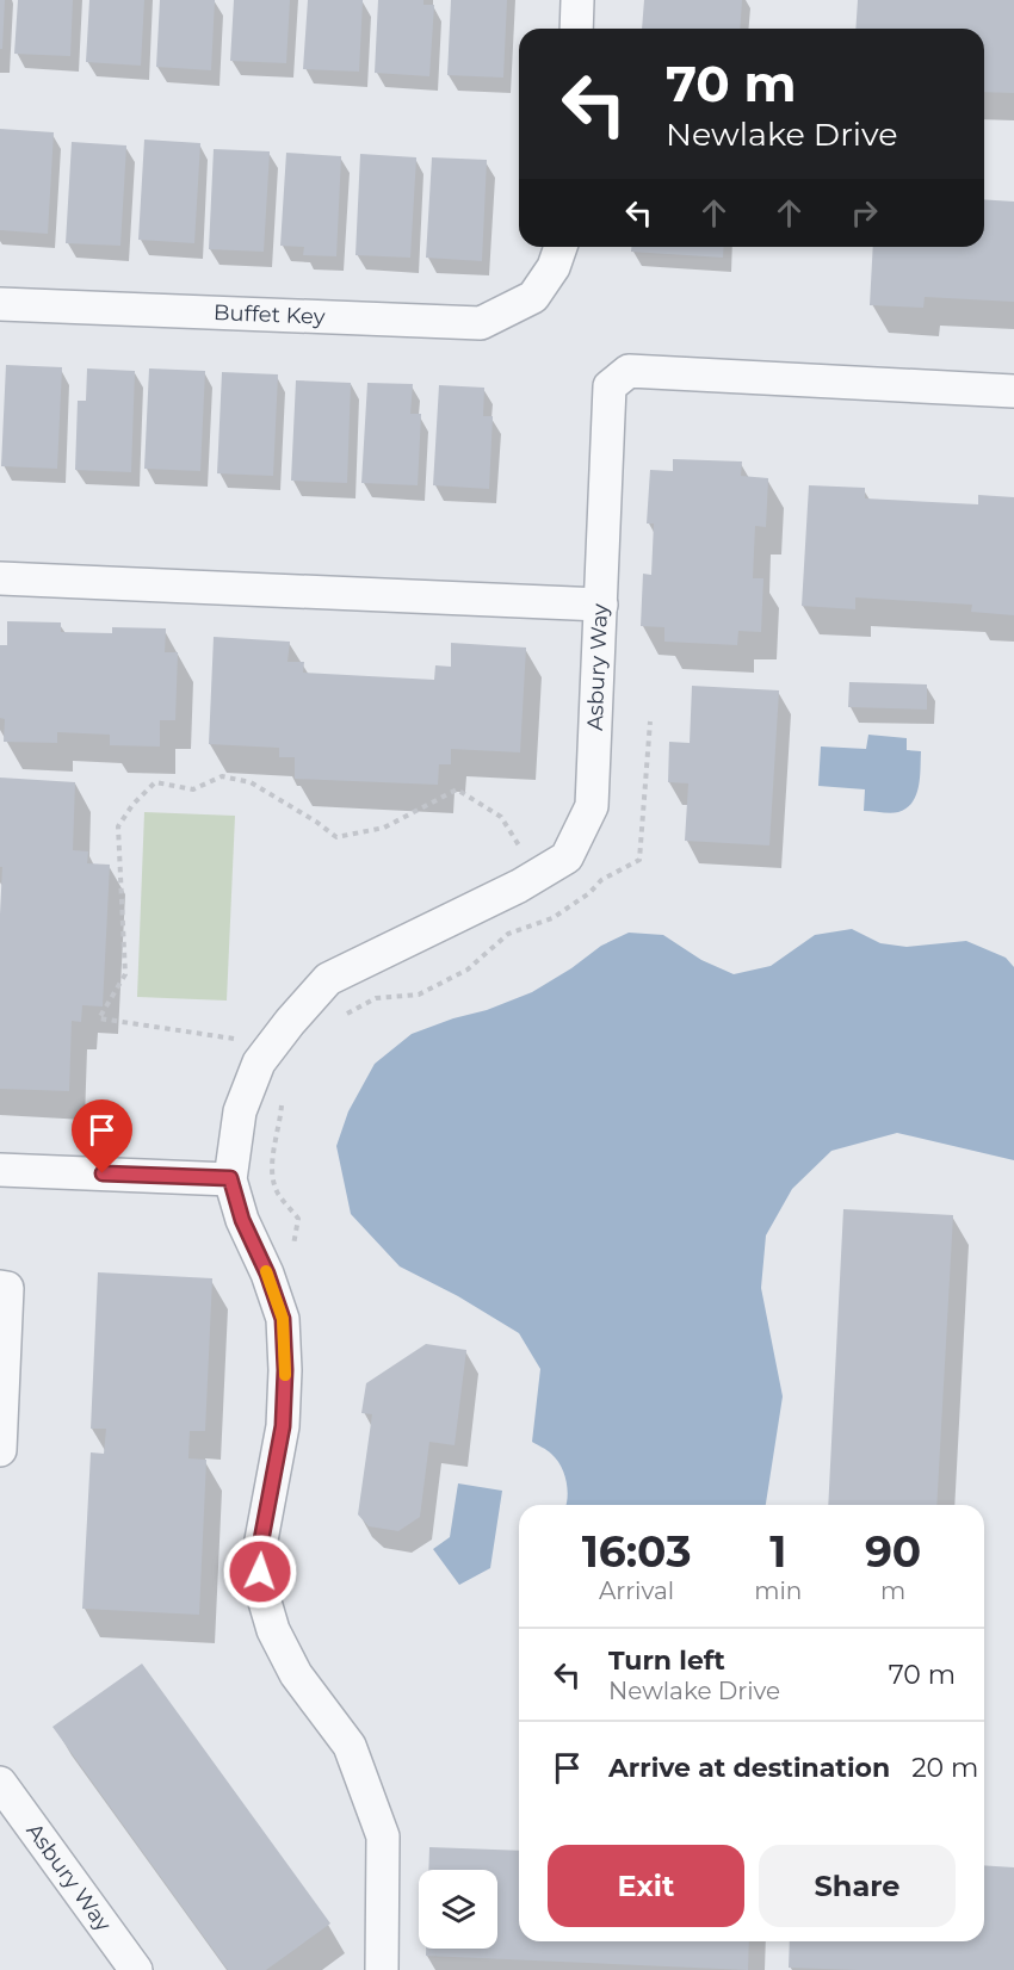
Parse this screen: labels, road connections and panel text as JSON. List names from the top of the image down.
{
  "streets": {
    "street": ["Buffet Key", "Asbury Way"]
  },
  "page": {
    "turn": ["70 m", "Newlake Drive"],
    "eta": [
      "16:03",
      "Arrival",
      "1",
      "min",
      "90",
      "m"
    ],
    "list": [
      {
        "name": "Turn left",
        "note": "Newlake Drive",
        "value": "70 m"
      },
      {
        "name": "Arrive at destination",
        "value": "20 m"
      }
    ],
    "buttons": ["Exit", "Share"]
  }
}
